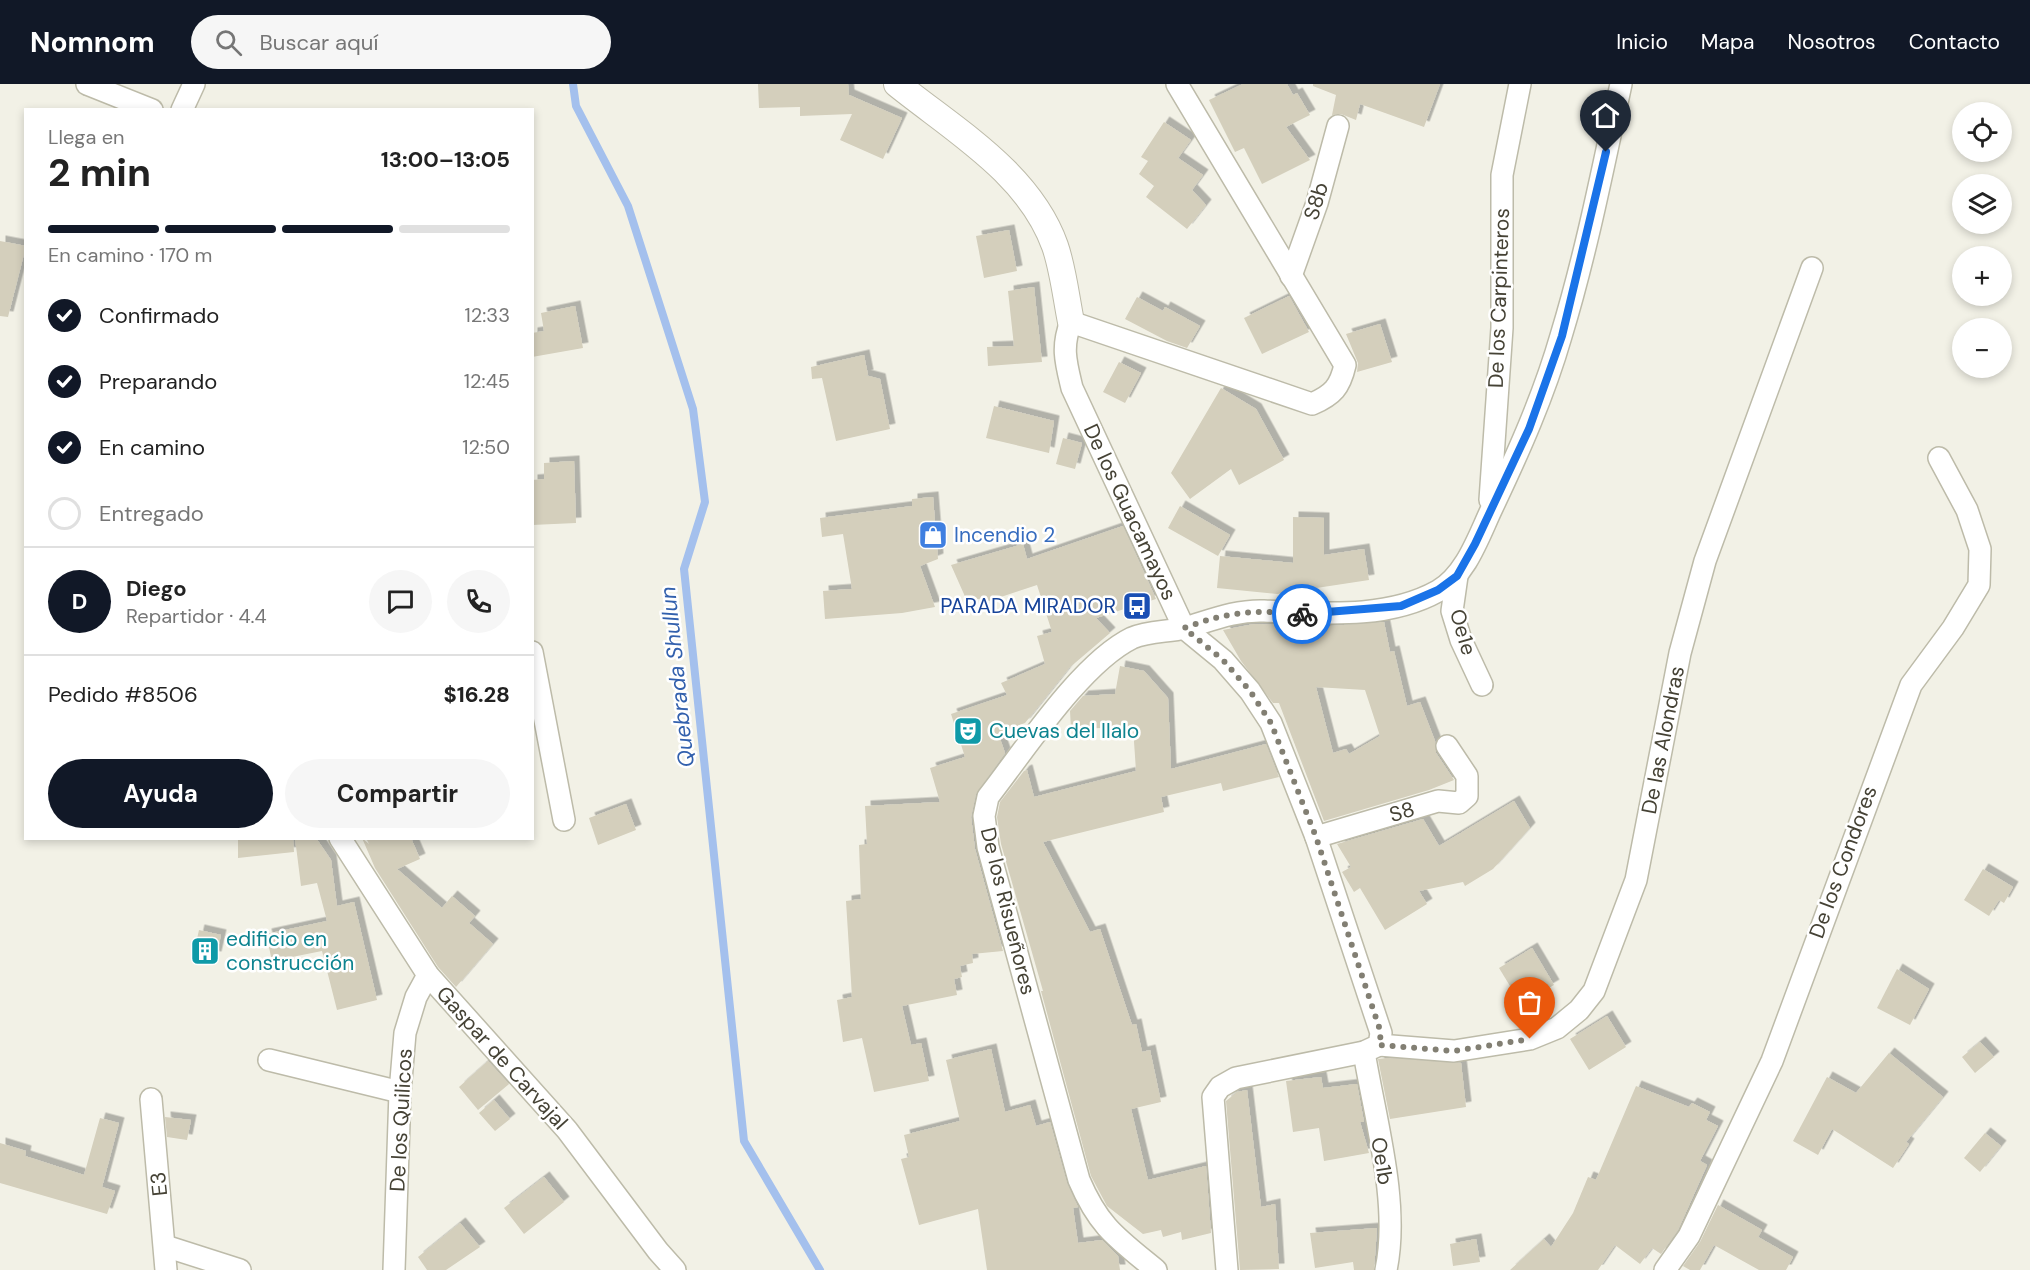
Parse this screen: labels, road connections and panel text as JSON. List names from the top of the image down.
{
  "streets": {
    "street": [
      "S8b",
      "De los Carpinteros",
      "De los Guacamayos",
      "Oe1e",
      "De las Alondras",
      "S8",
      "De los Condores",
      "De los Risueñores",
      "Gaspar de Carvajal",
      "De los Quilicos",
      "Oe1b",
      "E3"
    ]
  },
  "crossings": [
    ["De los Carpinteros", "De los Risueñores"],
    ["De los Guacamayos", "De las Alondras"],
    ["De los Guacamayos", "S8"],
    ["De los Guacamayos", "De los Risueñores"],
    ["De los Guacamayos", "Oe1b"],
    ["Oe1e", "De los Risueñores"],
    ["De las Alondras", "Oe1b"],
    ["Gaspar de Carvajal", "De los Quilicos"]
  ],
  "water": ["Quebrada Shullun"],
  "places": {
    "shop": ["Incendio 2"],
    "bus stop": ["PARADA MIRADOR"],
    "theatre": ["Cuevas del Ilalo"],
    "building": ["edificio en construcción"]
  },
  "page": {
    "header": "Nomnom",
    "search": "Buscar aquí",
    "nav": [
      "Inicio",
      "Mapa",
      "Nosotros",
      "Contacto"
    ],
    "map_buttons": ["+", "−"],
    "heading": ["2 min", "Llega en", "13:00–13:05"],
    "panel": [
      "Diego",
      "Repartidor · 4.4",
      "Pedido #8506",
      "$16.28"
    ],
    "bar": "En camino · 170 m",
    "list": [
      ["Confirmado", "12:33"],
      ["Preparando", "12:45"],
      ["En camino", "12:50"],
      "Entregado"
    ],
    "round": "D",
    "buttons": ["Ayuda", "Compartir"]
  }
}
